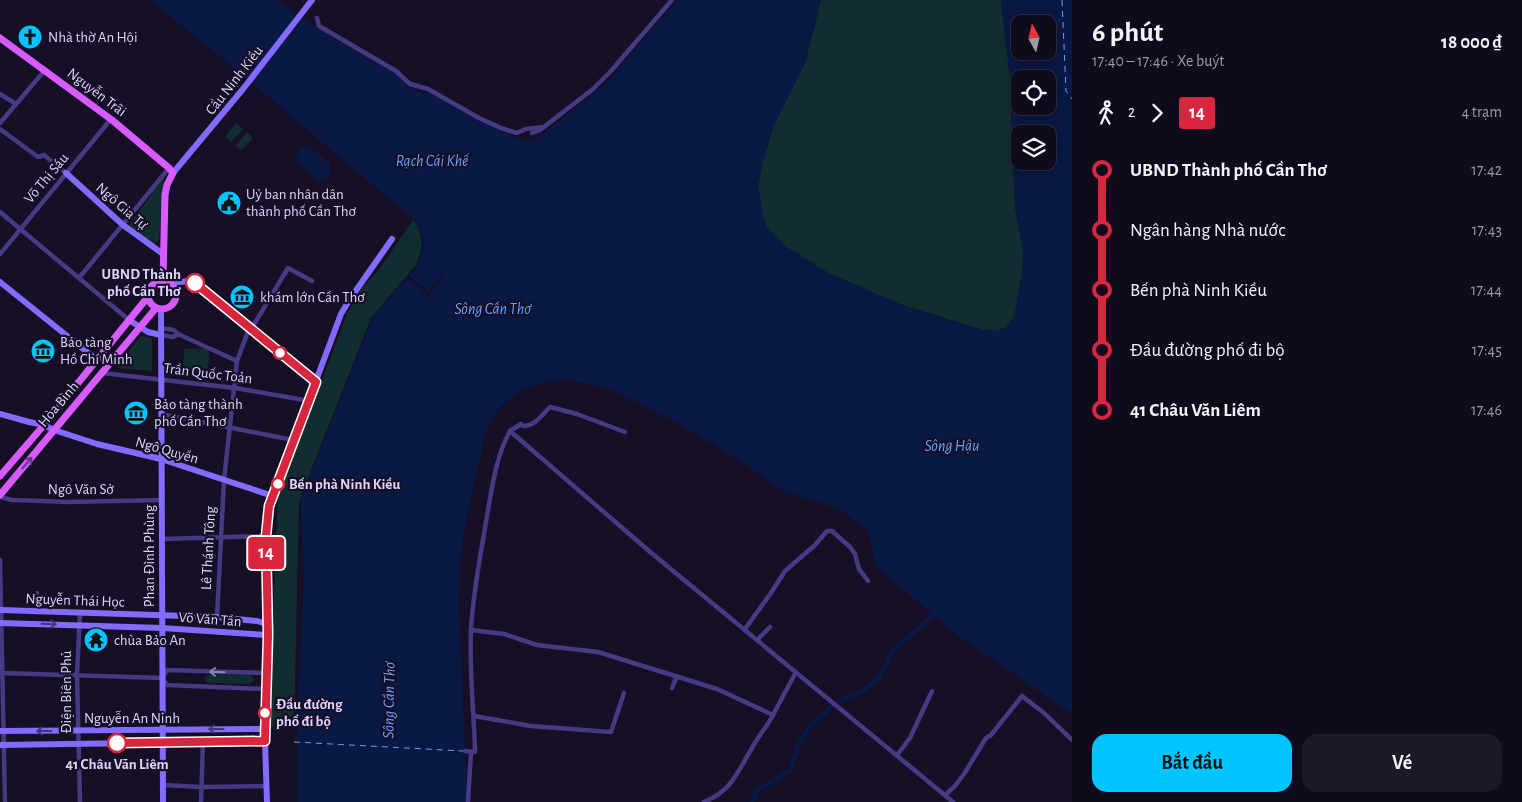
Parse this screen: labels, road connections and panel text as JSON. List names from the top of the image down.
{
  "streets": {
    "main road": ["Nguyễn Trãi", "Hòa Bình"],
    "street": [
      "Cầu Ninh Kiều",
      "Võ Thị Sáu",
      "Ngô Gia Tự",
      "Trần Quốc Toản",
      "Ngô Quyền",
      "Ngô Văn Sở",
      "Lê Thánh Tông",
      "Phan Đình Phùng",
      "Nguyễn Thái Học",
      "Võ Văn Tần",
      "Điện Biên Phủ",
      "Nguyễn An Ninh"
    ]
  },
  "crossings": [
    ["Cầu Ninh Kiều", "Nguyễn Trãi"],
    ["Nguyễn Trãi", "Võ Thị Sáu"],
    ["Võ Thị Sáu", "Ngô Gia Tự"],
    ["Trần Quốc Toản", "Hòa Bình"],
    ["Trần Quốc Toản", "Lê Thánh Tông"],
    ["Trần Quốc Toản", "Phan Đình Phùng"],
    ["Hòa Bình", "Ngô Quyền"],
    ["Hòa Bình", "Ngô Văn Sở"],
    ["Hòa Bình", "Phan Đình Phùng"],
    ["Ngô Quyền", "Lê Thánh Tông"],
    ["Ngô Quyền", "Phan Đình Phùng"],
    ["Ngô Văn Sở", "Phan Đình Phùng"],
    ["Lê Thánh Tông", "Nguyễn Thái Học"],
    ["Phan Đình Phùng", "Nguyễn Thái Học"],
    ["Phan Đình Phùng", "Võ Văn Tần"],
    ["Phan Đình Phùng", "Nguyễn An Ninh"],
    ["Nguyễn Thái Học", "Điện Biên Phủ"],
    ["Võ Văn Tần", "Điện Biên Phủ"],
    ["Điện Biên Phủ", "Nguyễn An Ninh"]
  ],
  "water": ["Rạch Cái Khế", "Sông Cần Thơ", "Sông Hậu"],
  "places": {
    "church": ["Nhà thờ An Hội"],
    "public building": ["Uỷ ban nhân dân thành phố Cần Thơ"],
    "other": [
      "UBND Thành phố Cần Thơ",
      "Bến phà Ninh Kiều",
      "Đầu đường phố đi bộ",
      "41 Châu Văn Liêm"
    ],
    "museum": ["khám lớn Cần Thơ", "Bảo tàng Hồ Chí Minh", "Bảo tàng thành phố Cần Thơ"],
    "temple": ["chùa Bảo An"]
  },
  "lines": ["bus line 14"],
  "north": "top",
  "page": {
    "on_map": "14",
    "heading": ["6 phút", "17:40 – 17:46 · Xe buýt", "18 000 ₫"],
    "legs": ["2", "14", "4 trạm"],
    "list": [
      {
        "name": "UBND Thành phố Cần Thơ",
        "value": "17:42"
      },
      {
        "name": "Ngân hàng Nhà nước",
        "value": "17:43"
      },
      {
        "name": "Bến phà Ninh Kiều",
        "value": "17:44"
      },
      {
        "name": "Đầu đường phố đi bộ",
        "value": "17:45"
      },
      {
        "name": "41 Châu Văn Liêm",
        "value": "17:46"
      }
    ],
    "buttons": ["Bắt đầu", "Vé"]
  }
}
